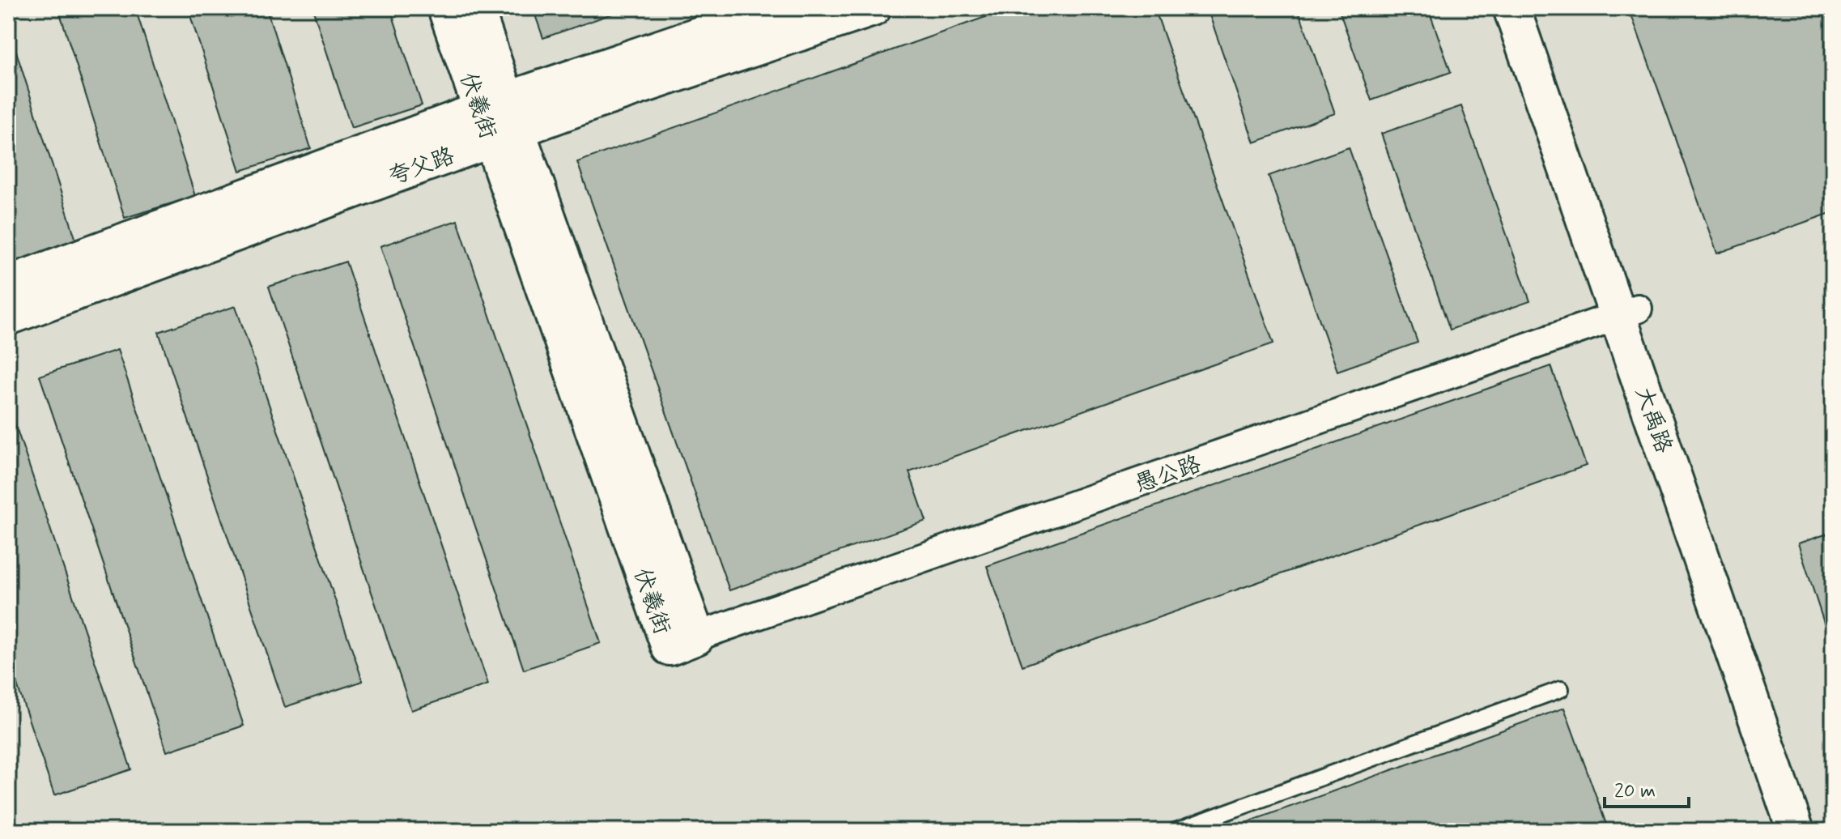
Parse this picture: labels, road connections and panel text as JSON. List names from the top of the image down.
{
  "streets": {
    "street": [
      "伏羲街",
      "夸父路",
      "大禹路",
      "愚公路"
    ]
  },
  "crossings": [
    ["伏羲街", "夸父路"],
    ["伏羲街", "愚公路"],
    ["大禹路", "愚公路"]
  ],
  "scale_bar": "20 m"
}
